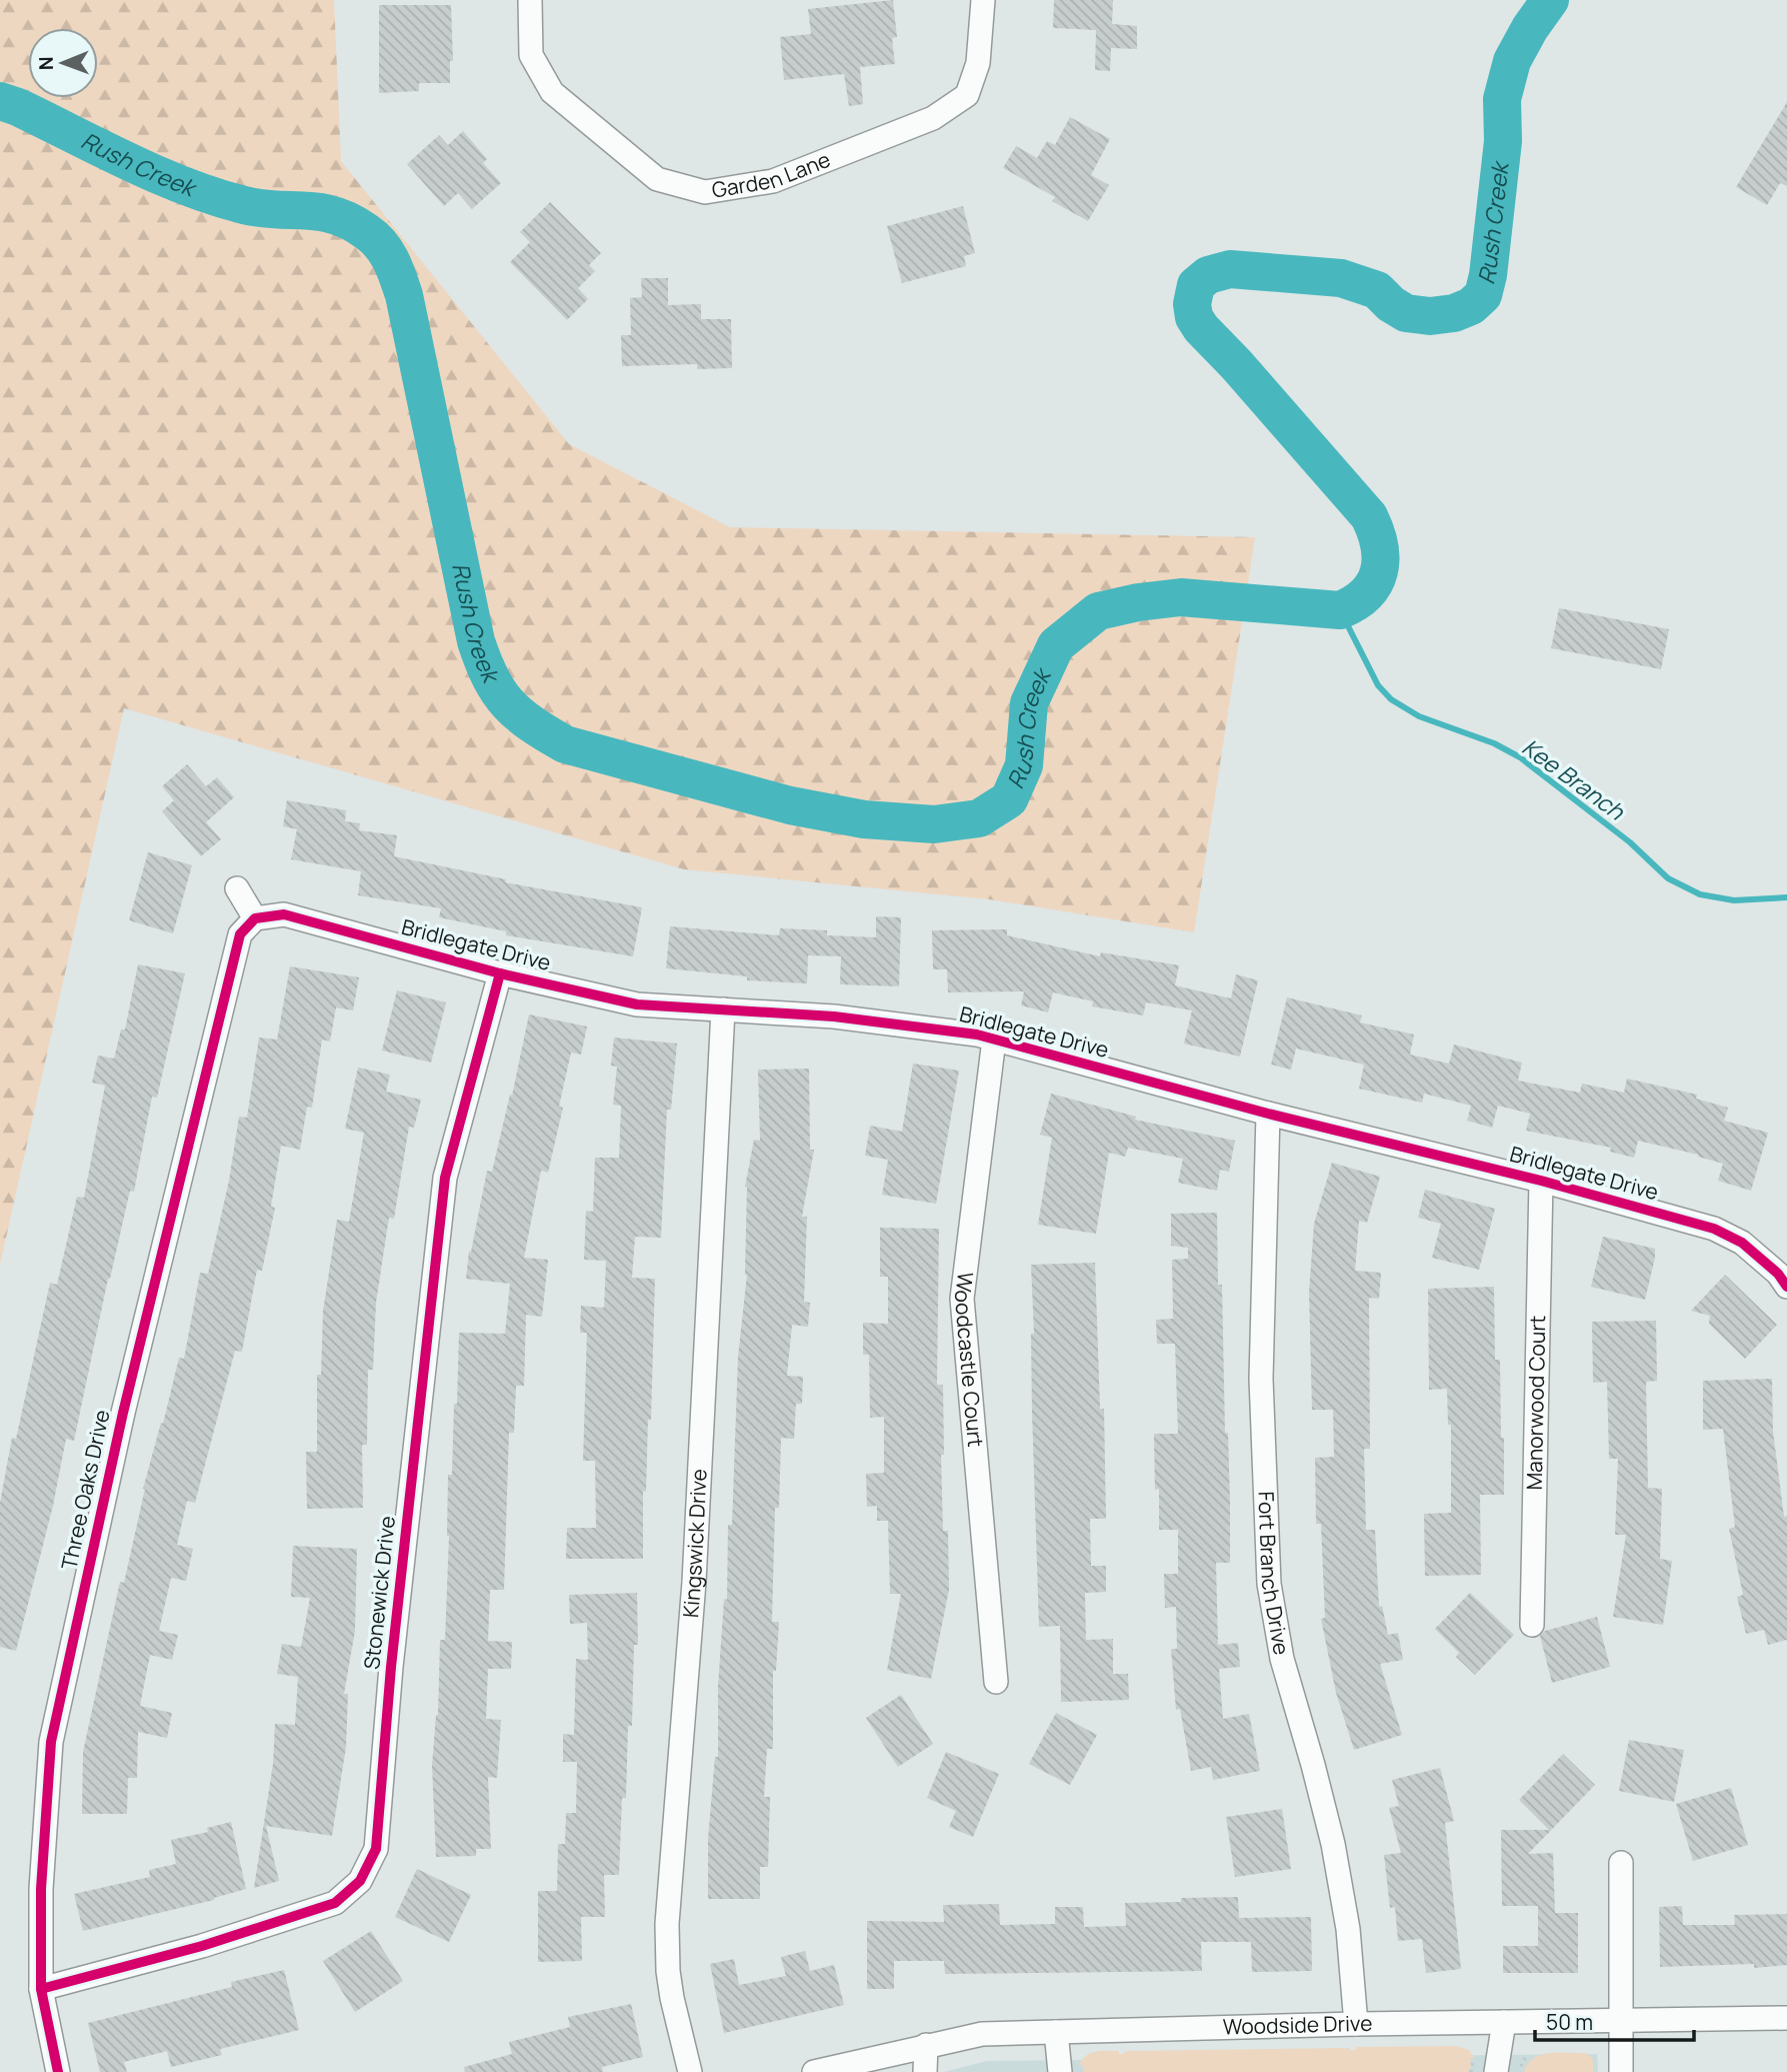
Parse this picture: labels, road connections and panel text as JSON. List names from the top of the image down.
{
  "streets": {
    "street": [
      "Garden Lane",
      "Bridlegate Drive",
      "Woodcastle Court",
      "Manorwood Court",
      "Three Oaks Drive",
      "Kingswick Drive",
      "Fort Branch Drive",
      "Stonewick Drive",
      "Woodside Drive"
    ]
  },
  "crossings": [
    ["Bridlegate Drive", "Woodcastle Court"],
    ["Bridlegate Drive", "Manorwood Court"],
    ["Bridlegate Drive", "Three Oaks Drive"],
    ["Bridlegate Drive", "Kingswick Drive"],
    ["Bridlegate Drive", "Fort Branch Drive"],
    ["Bridlegate Drive", "Stonewick Drive"],
    ["Three Oaks Drive", "Stonewick Drive"],
    ["Fort Branch Drive", "Woodside Drive"]
  ],
  "water": ["Rush Creek", "Kee Branch"],
  "scale_bar": "50 m",
  "north": "left"
}
